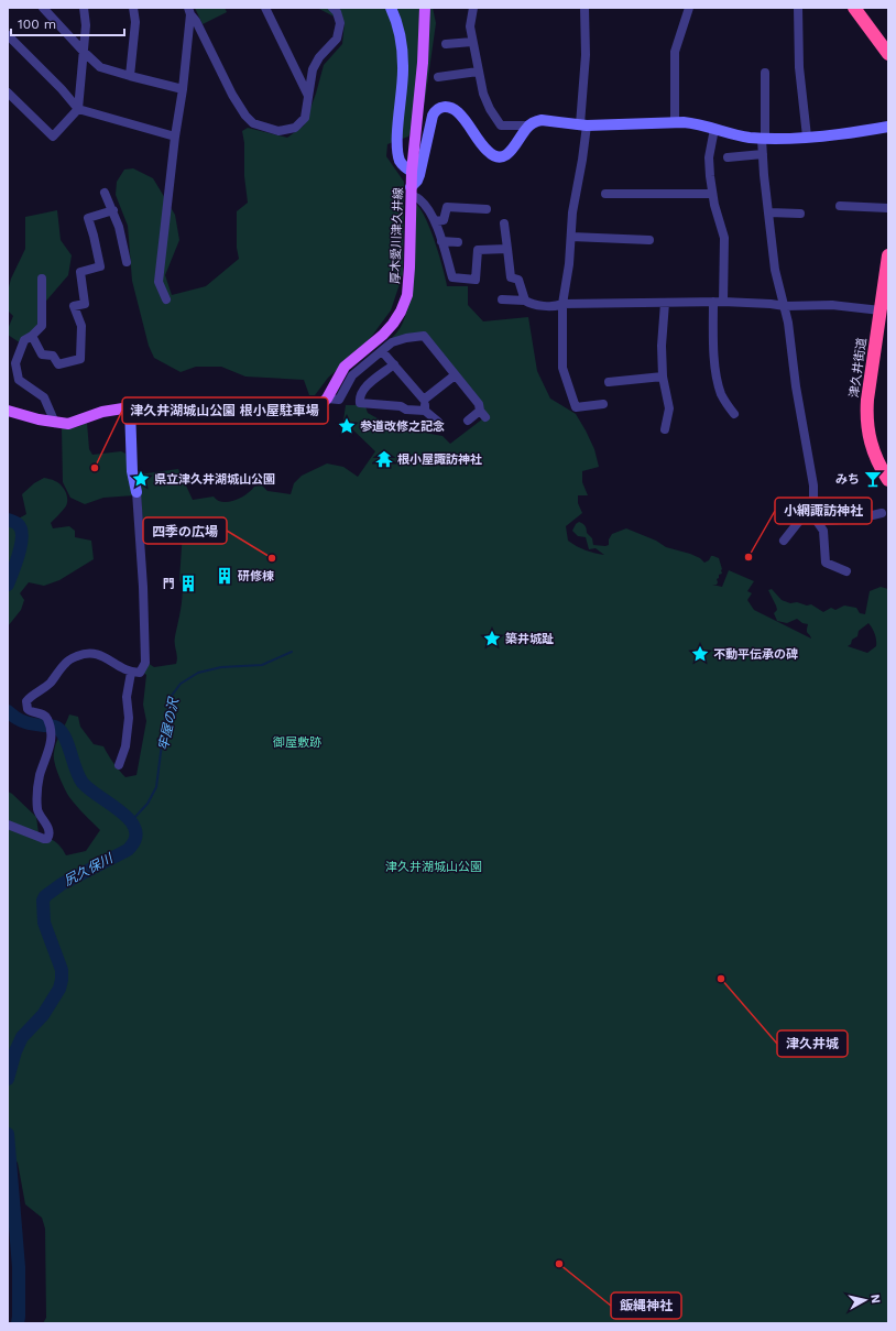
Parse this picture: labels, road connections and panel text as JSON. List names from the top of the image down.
{
  "streets": {
    "highway": ["津久井街道"],
    "main road": ["厚木愛川津久井線"]
  },
  "water": ["牢屋の沢", "尻久保川"],
  "parks": ["御屋敷跡", "津久井湖城山公園"],
  "places": {
    "place": [
      "参道改修之記念",
      "県立津久井湖城山公園",
      "築井城趾",
      "不動平伝承の碑"
    ],
    "temple": ["根小屋諏訪神社"],
    "other": [
      "津久井湖城山公園 根小屋駐車場",
      "小網諏訪神社",
      "四季の広場",
      "津久井城",
      "飯縄神社"
    ],
    "bar": ["みち"],
    "building": ["研修棟", "門"]
  },
  "scale_bar": "100 m",
  "north": "right"
}
